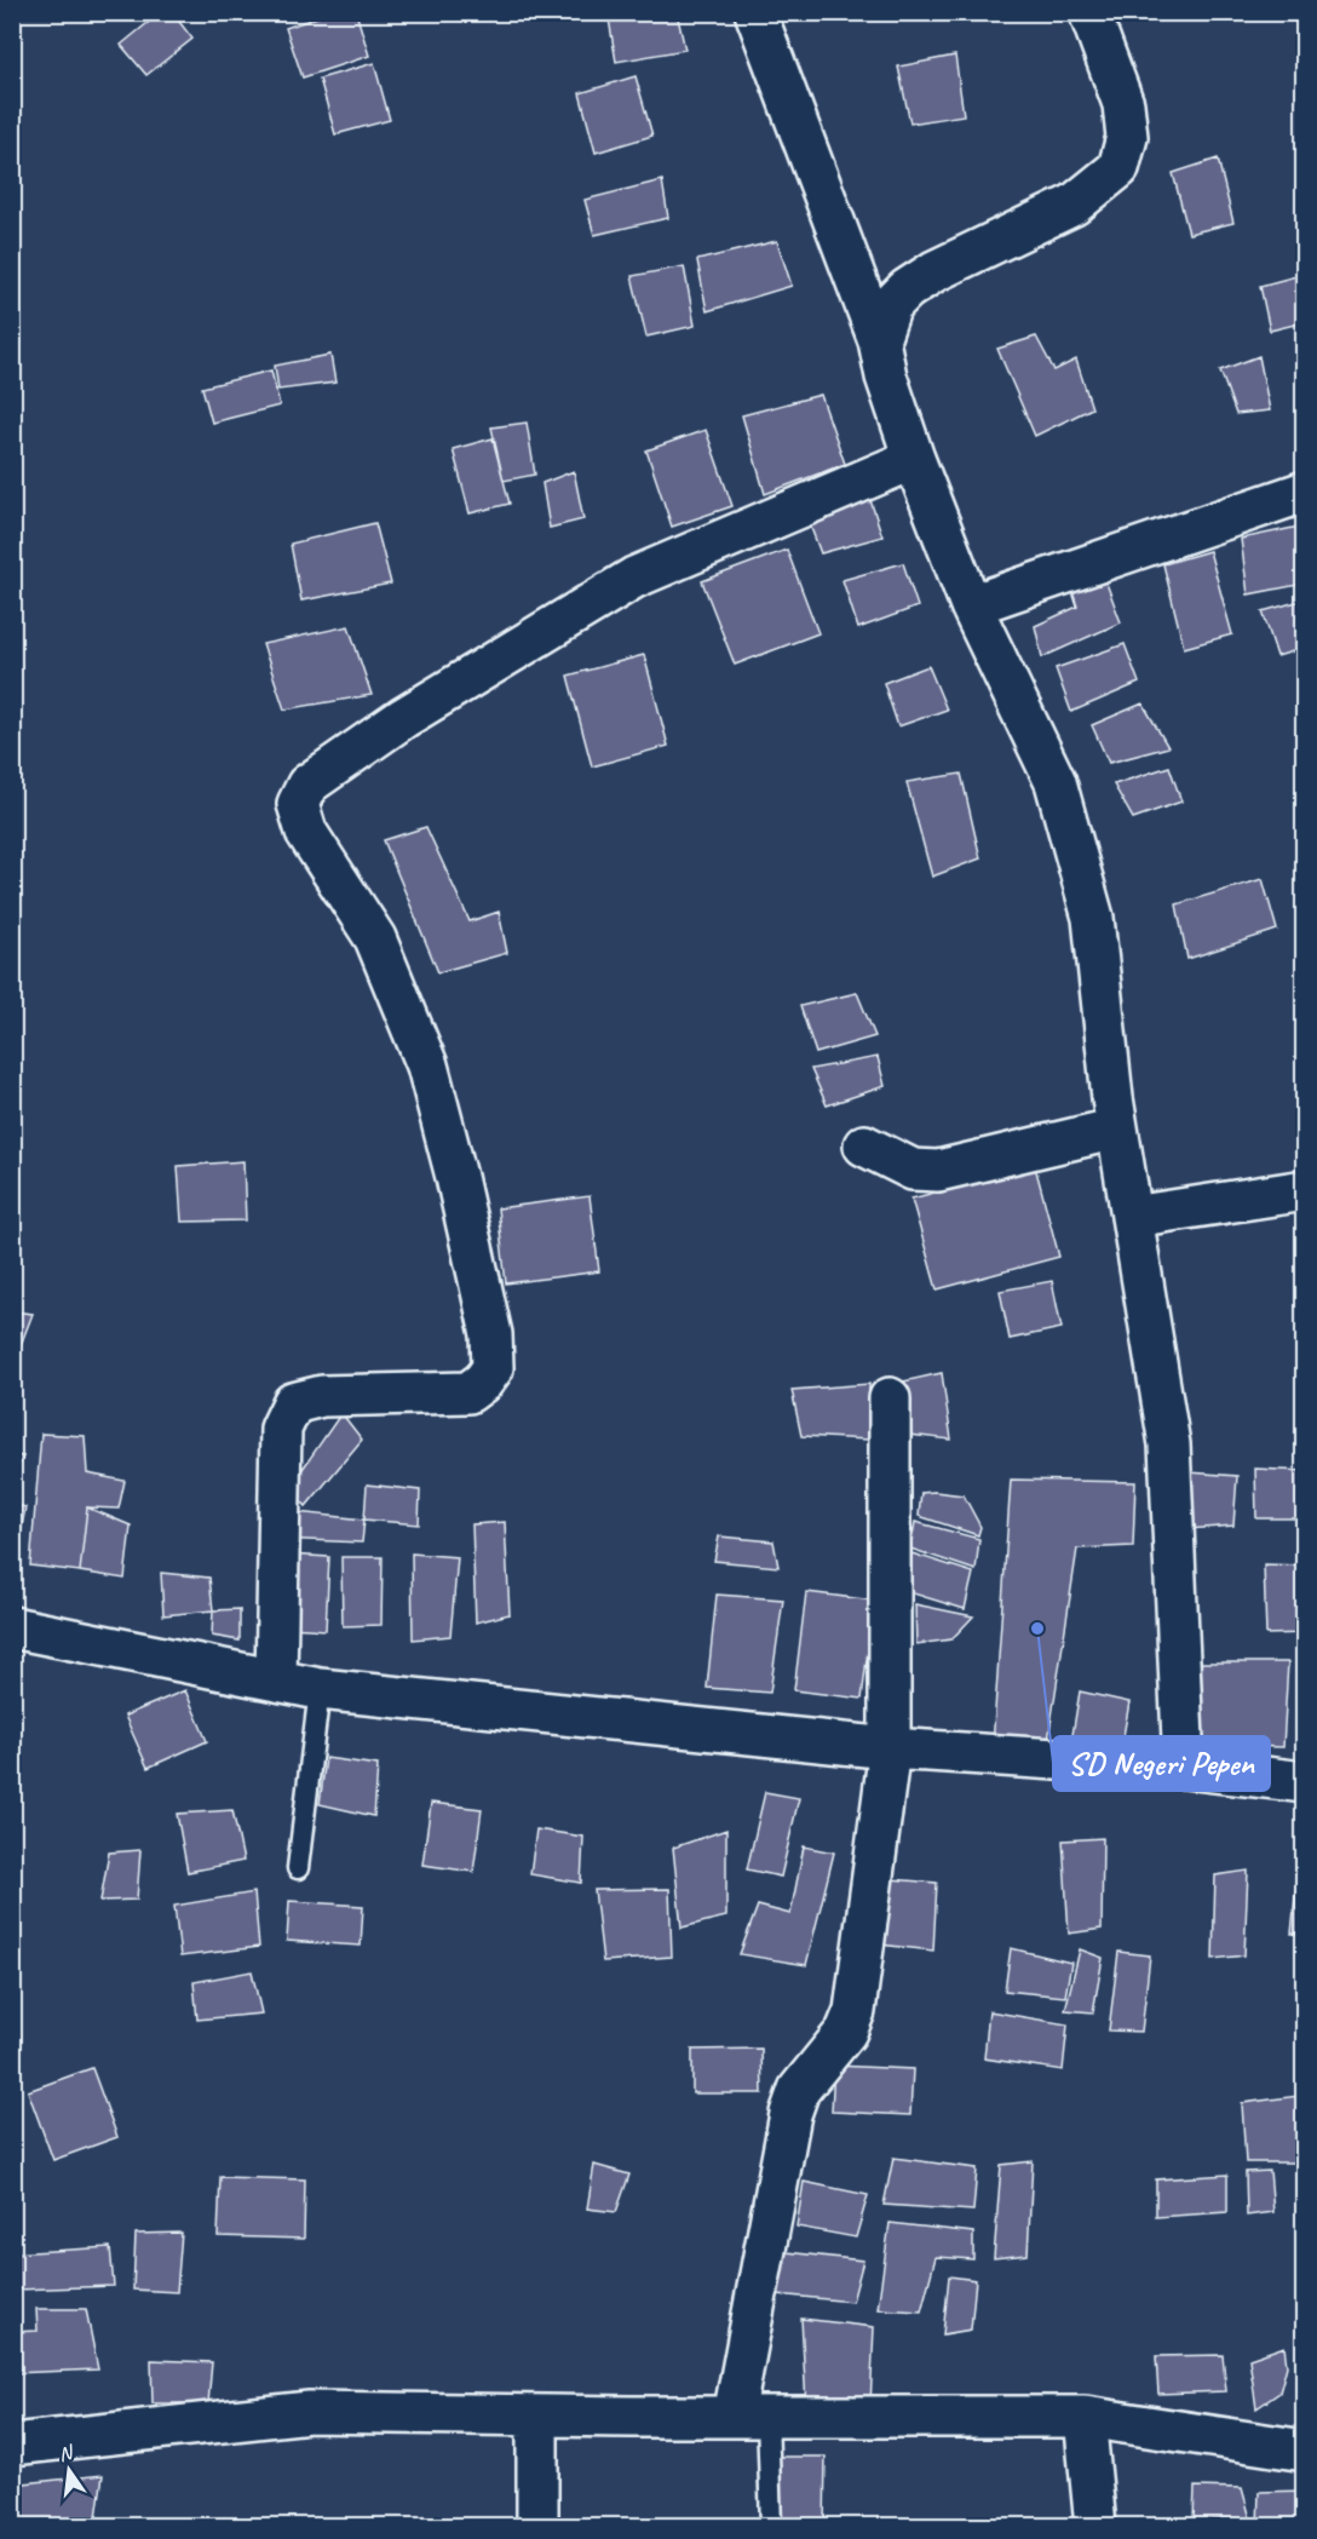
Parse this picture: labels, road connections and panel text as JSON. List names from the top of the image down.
{
  "places": ["SD Negeri Pepen"],
  "north": "top"
}
